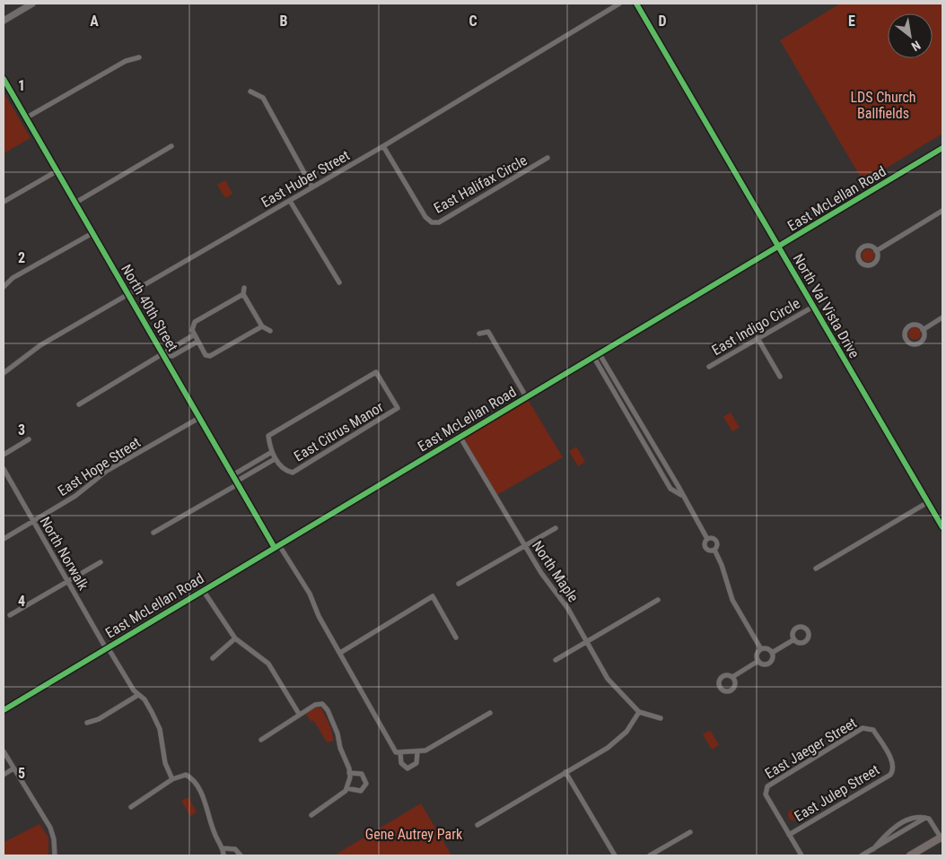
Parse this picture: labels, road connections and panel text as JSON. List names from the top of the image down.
{
  "streets": {
    "main road": ["North Val Vista Drive"],
    "street": [
      "East Huber Street",
      "East Halifax Circle",
      "East McLellan Road",
      "North 40th Street",
      "East Indigo Circle",
      "East Citrus Manor",
      "East Hope Street",
      "North Norwalk",
      "North Maple",
      "East Jaeger Street",
      "East Julep Street"
    ]
  },
  "crossings": [
    ["East Huber Street", "East Halifax Circle"],
    ["East Huber Street", "North 40th Street"],
    ["East McLellan Road", "North Val Vista Drive"],
    ["East McLellan Road", "North 40th Street"],
    ["East McLellan Road", "North Norwalk"],
    ["East McLellan Road", "North Maple"],
    ["North Val Vista Drive", "East Indigo Circle"],
    ["North 40th Street", "East Citrus Manor"],
    ["North 40th Street", "East Hope Street"],
    ["East Hope Street", "North Norwalk"],
    ["East Jaeger Street", "East Julep Street"]
  ],
  "parks": ["LDS Church Ballfields", "Gene Autrey Park"],
  "north": "bottom right",
  "grid": {
    "columns": [
      "A",
      "B",
      "C",
      "D",
      "E"
    ],
    "rows": [
      "1",
      "2",
      "3",
      "4",
      "5"
    ]
  }
}
